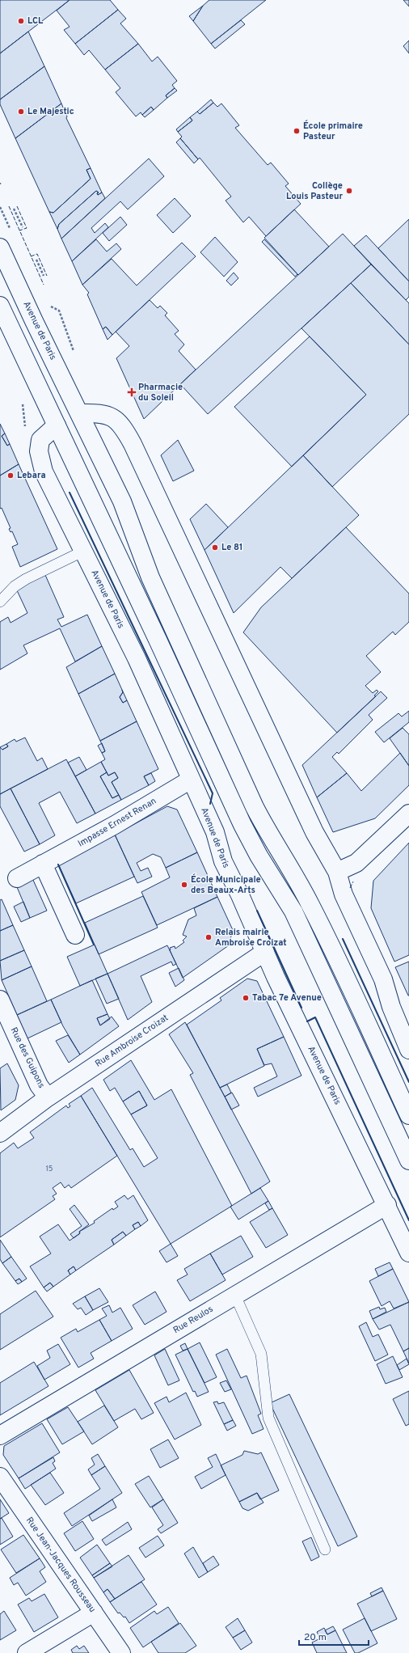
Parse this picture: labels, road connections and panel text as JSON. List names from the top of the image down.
{
  "streets": {
    "main road": [
      "Avenue de Paris",
      "Impasse Ernest Renan",
      "Rue Ambroise Croizat",
      "Rue des Guipons",
      "Rue Reulos",
      "Rue Jean-Jacques Rousseau"
    ]
  },
  "crossings": [
    ["Avenue de Paris", "Impasse Ernest Renan"],
    ["Avenue de Paris", "Rue Ambroise Croizat"],
    ["Avenue de Paris", "Rue Reulos"],
    ["Rue Ambroise Croizat", "Rue des Guipons"]
  ],
  "places": {
    "other": [
      "LCL",
      "Le Majestic",
      "École primaire Pasteur",
      "Collège Louis Pasteur",
      "Lebara",
      "Le 81",
      "École Municipale des Beaux-Arts",
      "Relais mairie Ambroise Croizat",
      "Tabac 7e Avenue"
    ],
    "health": ["Pharmacie du Soleil"]
  },
  "house_numbers": ["15"],
  "scale_bar": "20 m"
}
